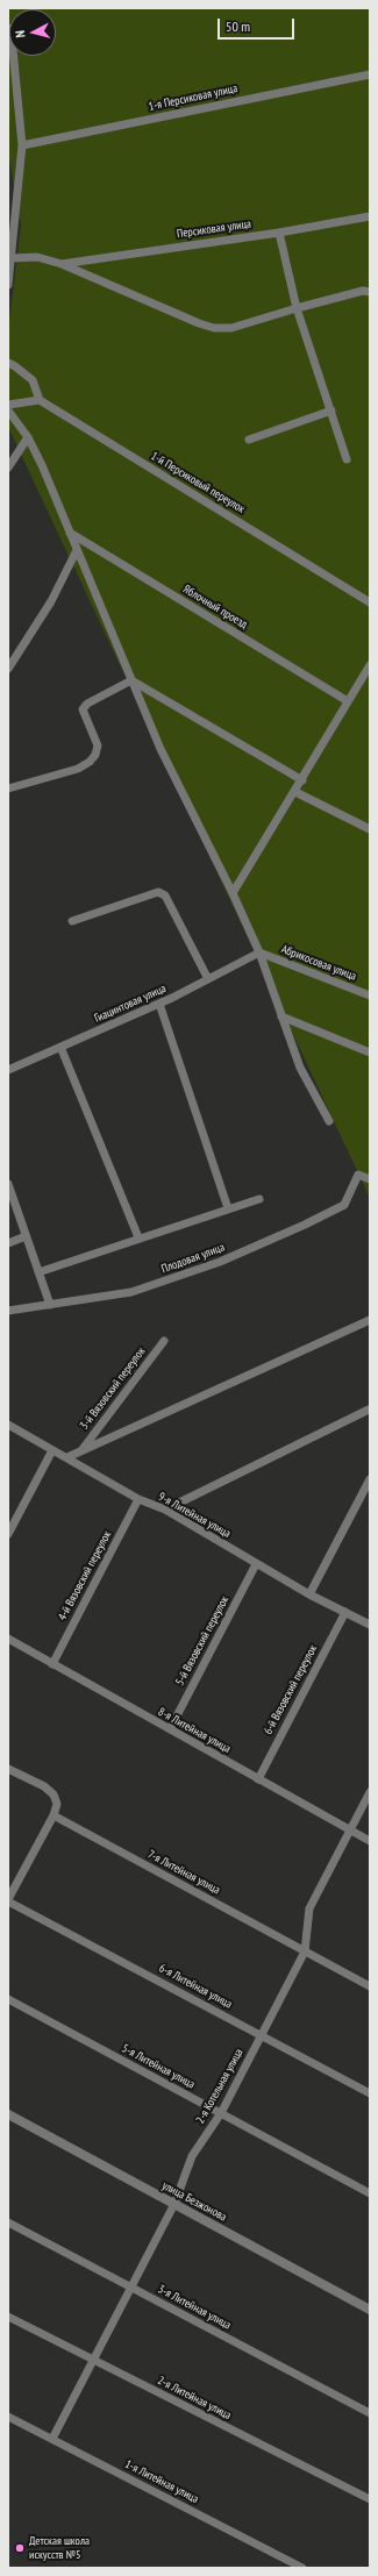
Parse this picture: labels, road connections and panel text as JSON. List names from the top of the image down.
{
  "streets": {
    "street": [
      "1-я Персиковая улица",
      "Персиковая улица",
      "1-й Персиковый переулок",
      "Яблочный проезд",
      "Абрикосовая улица",
      "Гиацинтовая улица",
      "Плодовая улица",
      "3-й Вязовский переулок",
      "9-я Литейная улица",
      "4-й Вязовский переулок",
      "5-й Вязовский переулок",
      "6-й Вязовский переулок",
      "8-я Литейная улица",
      "7-я Литейная улица",
      "6-я Литейная улица",
      "5-я Литейная улица",
      "2-я Котельная улица",
      "улица Безжонова",
      "3-я Литейная улица",
      "2-я Литейная улица",
      "1-я Литейная улица"
    ]
  },
  "crossings": [
    ["Абрикосовая улица", "Гиацинтовая улица"],
    ["9-я Литейная улица", "4-й Вязовский переулок"],
    ["9-я Литейная улица", "5-й Вязовский переулок"],
    ["9-я Литейная улица", "6-й Вязовский переулок"],
    ["4-й Вязовский переулок", "8-я Литейная улица"],
    ["5-й Вязовский переулок", "8-я Литейная улица"],
    ["6-й Вязовский переулок", "8-я Литейная улица"],
    ["8-я Литейная улица", "2-я Котельная улица"],
    ["7-я Литейная улица", "2-я Котельная улица"],
    ["6-я Литейная улица", "2-я Котельная улица"],
    ["5-я Литейная улица", "2-я Котельная улица"],
    ["2-я Котельная улица", "улица Безжонова"],
    ["2-я Котельная улица", "3-я Литейная улица"],
    ["2-я Котельная улица", "2-я Литейная улица"],
    ["2-я Котельная улица", "1-я Литейная улица"]
  ],
  "places": ["Детская школа искусств №5"],
  "scale_bar": "50 m",
  "north": "left"
}
